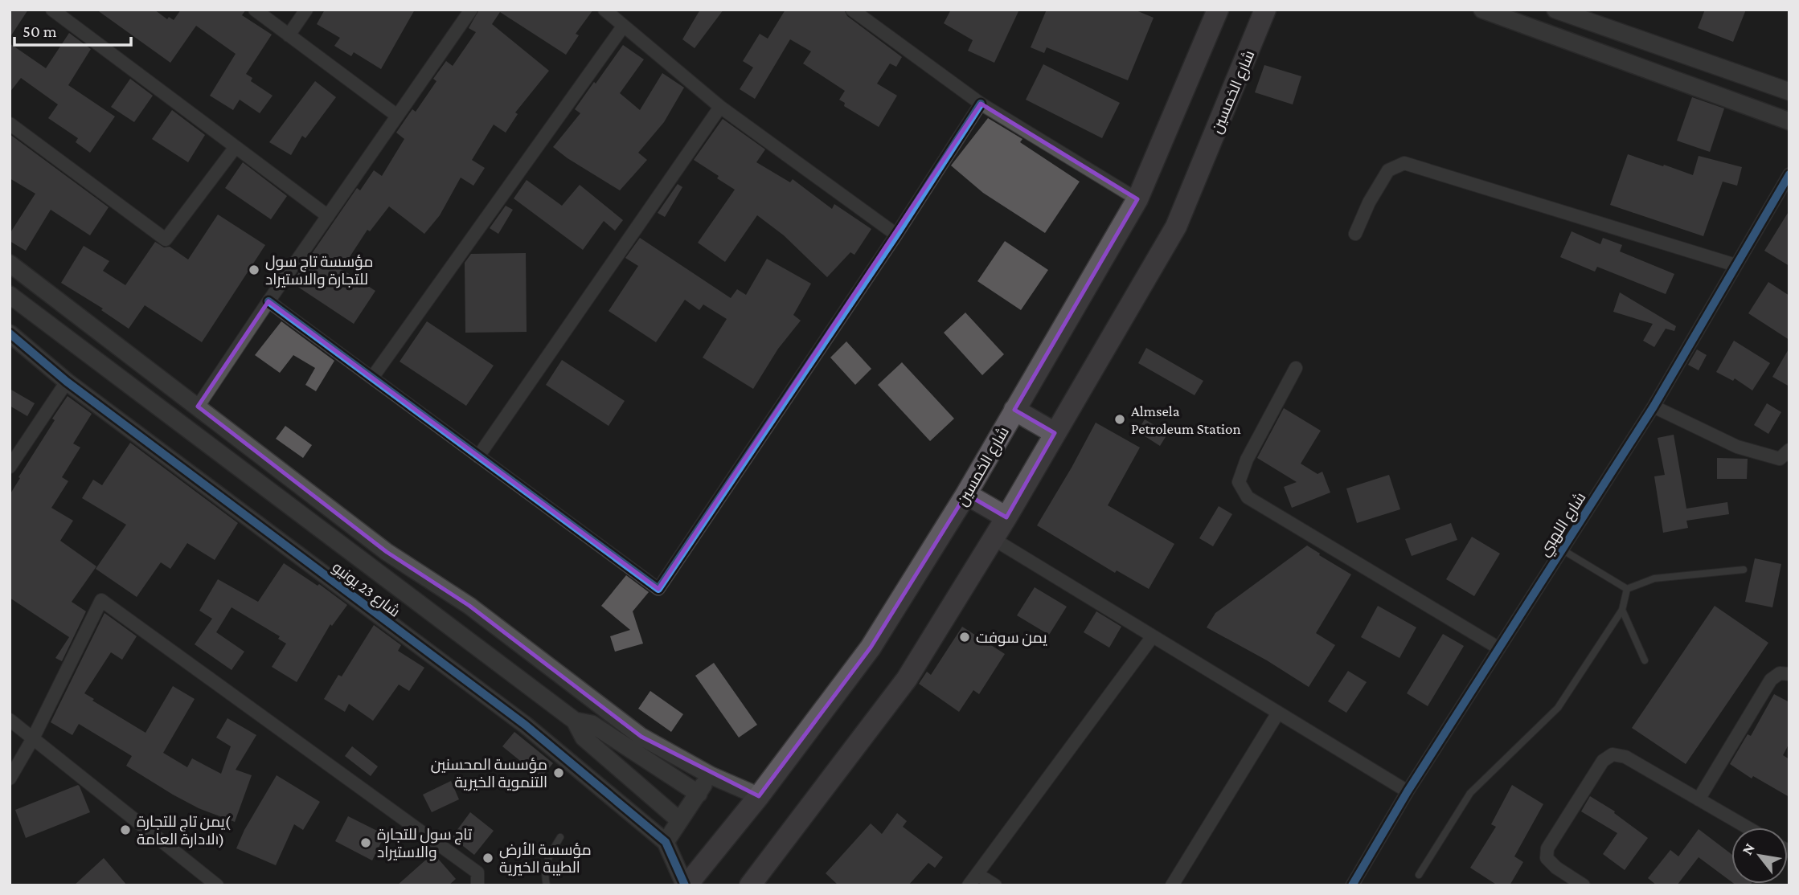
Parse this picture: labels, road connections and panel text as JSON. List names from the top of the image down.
{
  "streets": {
    "main road": ["شارع الخمسين"],
    "street": ["شارع اللهبي", "شارع 23 يونيو"]
  },
  "crossings": [
    ["شارع الخمسين", "شارع 23 يونيو"]
  ],
  "places": [
    "مؤسسة تاج سول للتجارة والاستيراد",
    "Almsela Petroleum Station",
    "يمن سوفت",
    "مؤسسة المحسنين التنموية الخيرية",
    "يمن تاج للتجارة( الادارة العامة)",
    "تاج سول للتجارة والاستيراد",
    "مؤسسة الأرض الطيبة الخيرية"
  ],
  "scale_bar": "50 m",
  "north": "top left"
}
